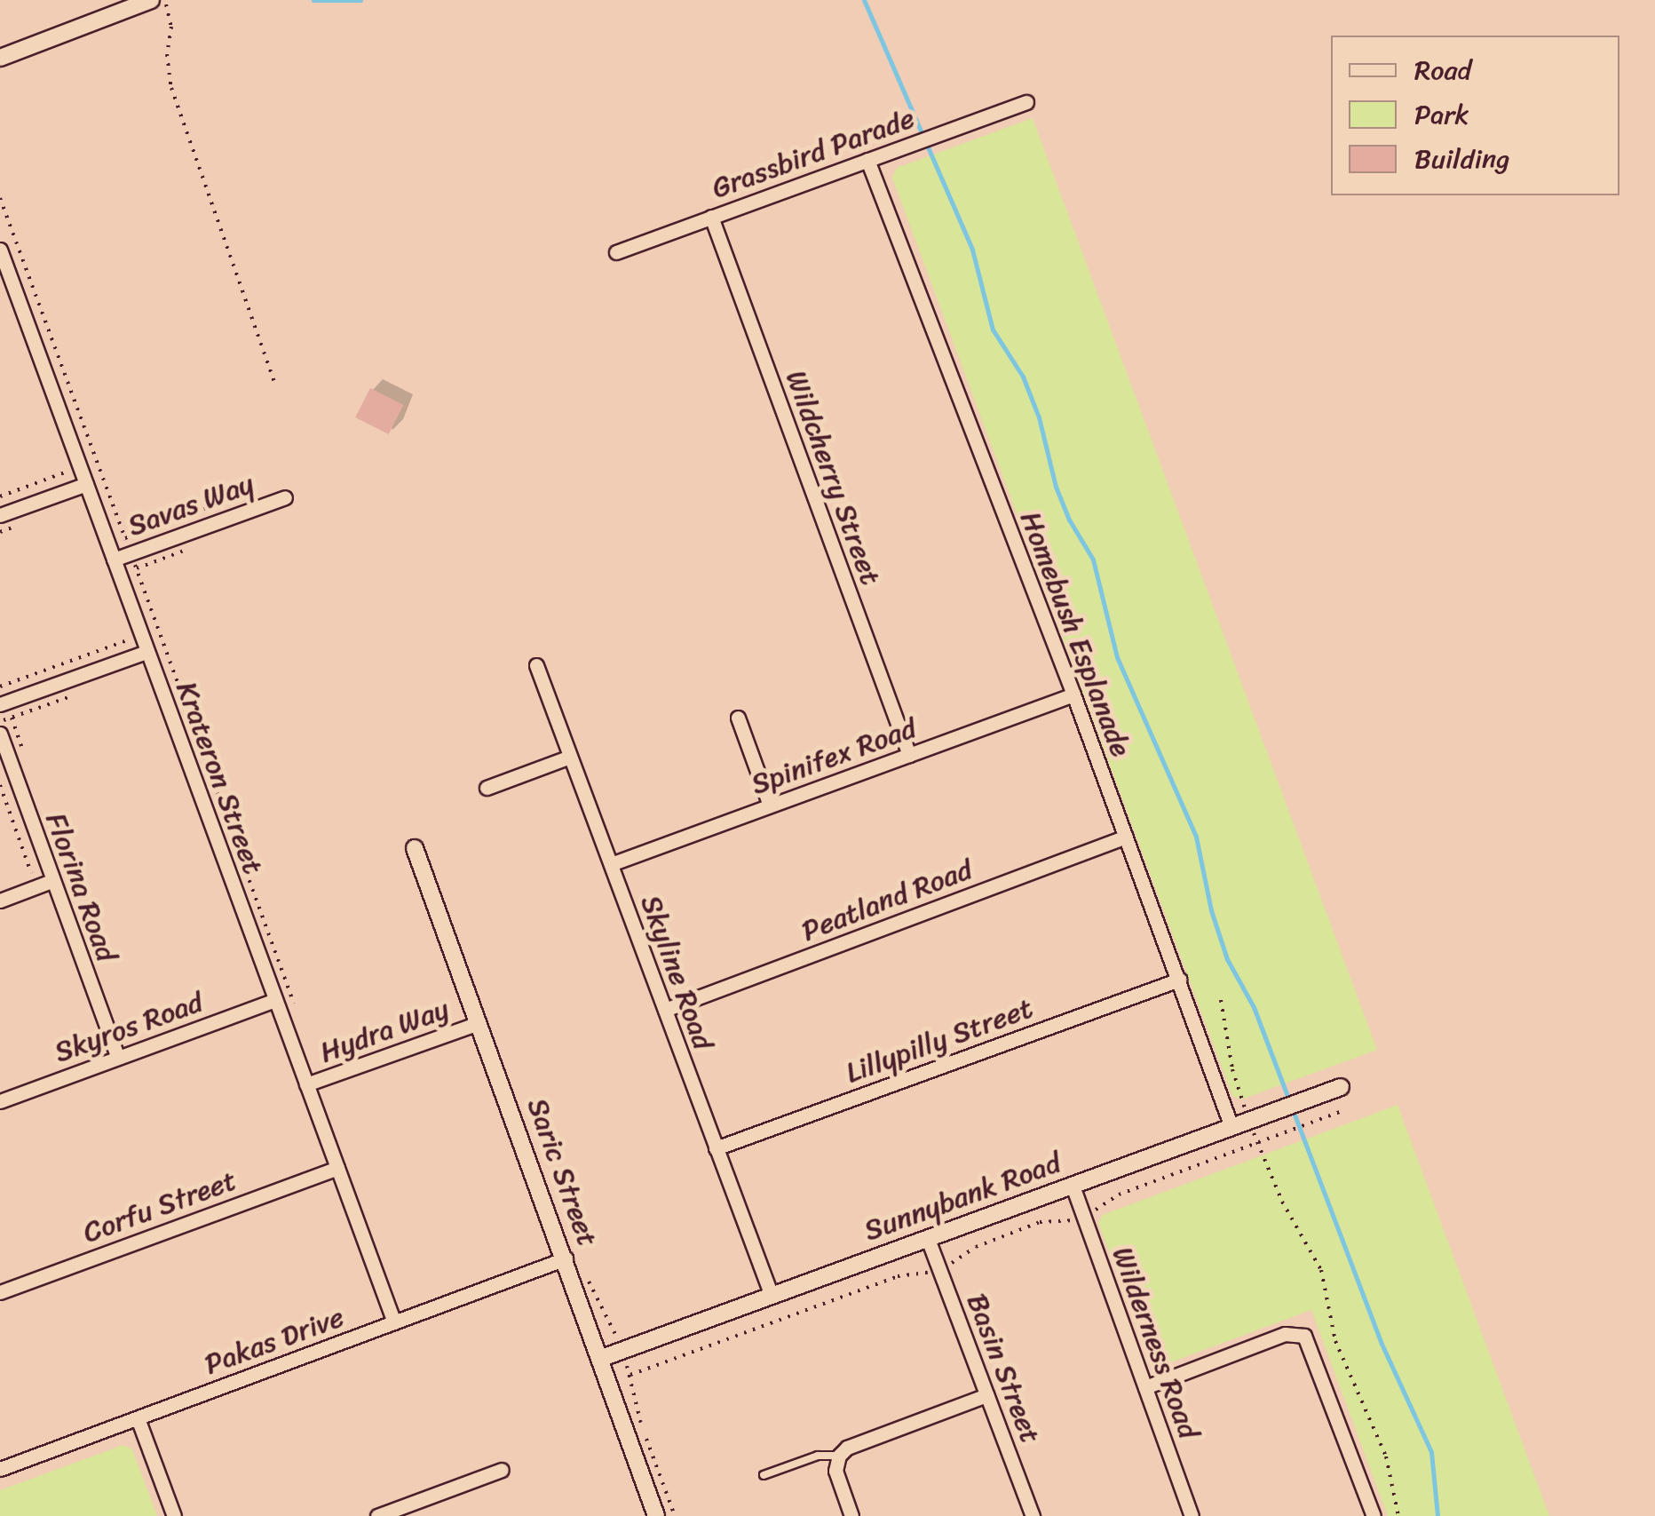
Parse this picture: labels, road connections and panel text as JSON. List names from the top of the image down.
{
  "streets": {
    "street": [
      "Grassbird Parade",
      "Wildcherry Street",
      "Savas Way",
      "Homebush Esplanade",
      "Spinifex Road",
      "Krateron Street",
      "Florina Road",
      "Peatland Road",
      "Skyline Road",
      "Skyros Road",
      "Hydra Way",
      "Lillypilly Street",
      "Saric Street",
      "Sunnybank Road",
      "Corfu Street",
      "Pakas Drive",
      "Wilderness Road",
      "Basin Street"
    ]
  },
  "crossings": [
    ["Grassbird Parade", "Wildcherry Street"],
    ["Grassbird Parade", "Homebush Esplanade"],
    ["Wildcherry Street", "Spinifex Road"],
    ["Savas Way", "Krateron Street"],
    ["Homebush Esplanade", "Spinifex Road"],
    ["Homebush Esplanade", "Peatland Road"],
    ["Homebush Esplanade", "Lillypilly Street"],
    ["Homebush Esplanade", "Sunnybank Road"],
    ["Spinifex Road", "Skyline Road"],
    ["Krateron Street", "Skyros Road"],
    ["Krateron Street", "Hydra Way"],
    ["Krateron Street", "Corfu Street"],
    ["Krateron Street", "Pakas Drive"],
    ["Florina Road", "Skyros Road"],
    ["Peatland Road", "Skyline Road"],
    ["Skyline Road", "Lillypilly Street"],
    ["Skyline Road", "Sunnybank Road"],
    ["Hydra Way", "Saric Street"],
    ["Saric Street", "Sunnybank Road"],
    ["Saric Street", "Pakas Drive"],
    ["Sunnybank Road", "Wilderness Road"],
    ["Sunnybank Road", "Basin Street"]
  ],
  "legend": ["Road", "Park", "Building"]
}
